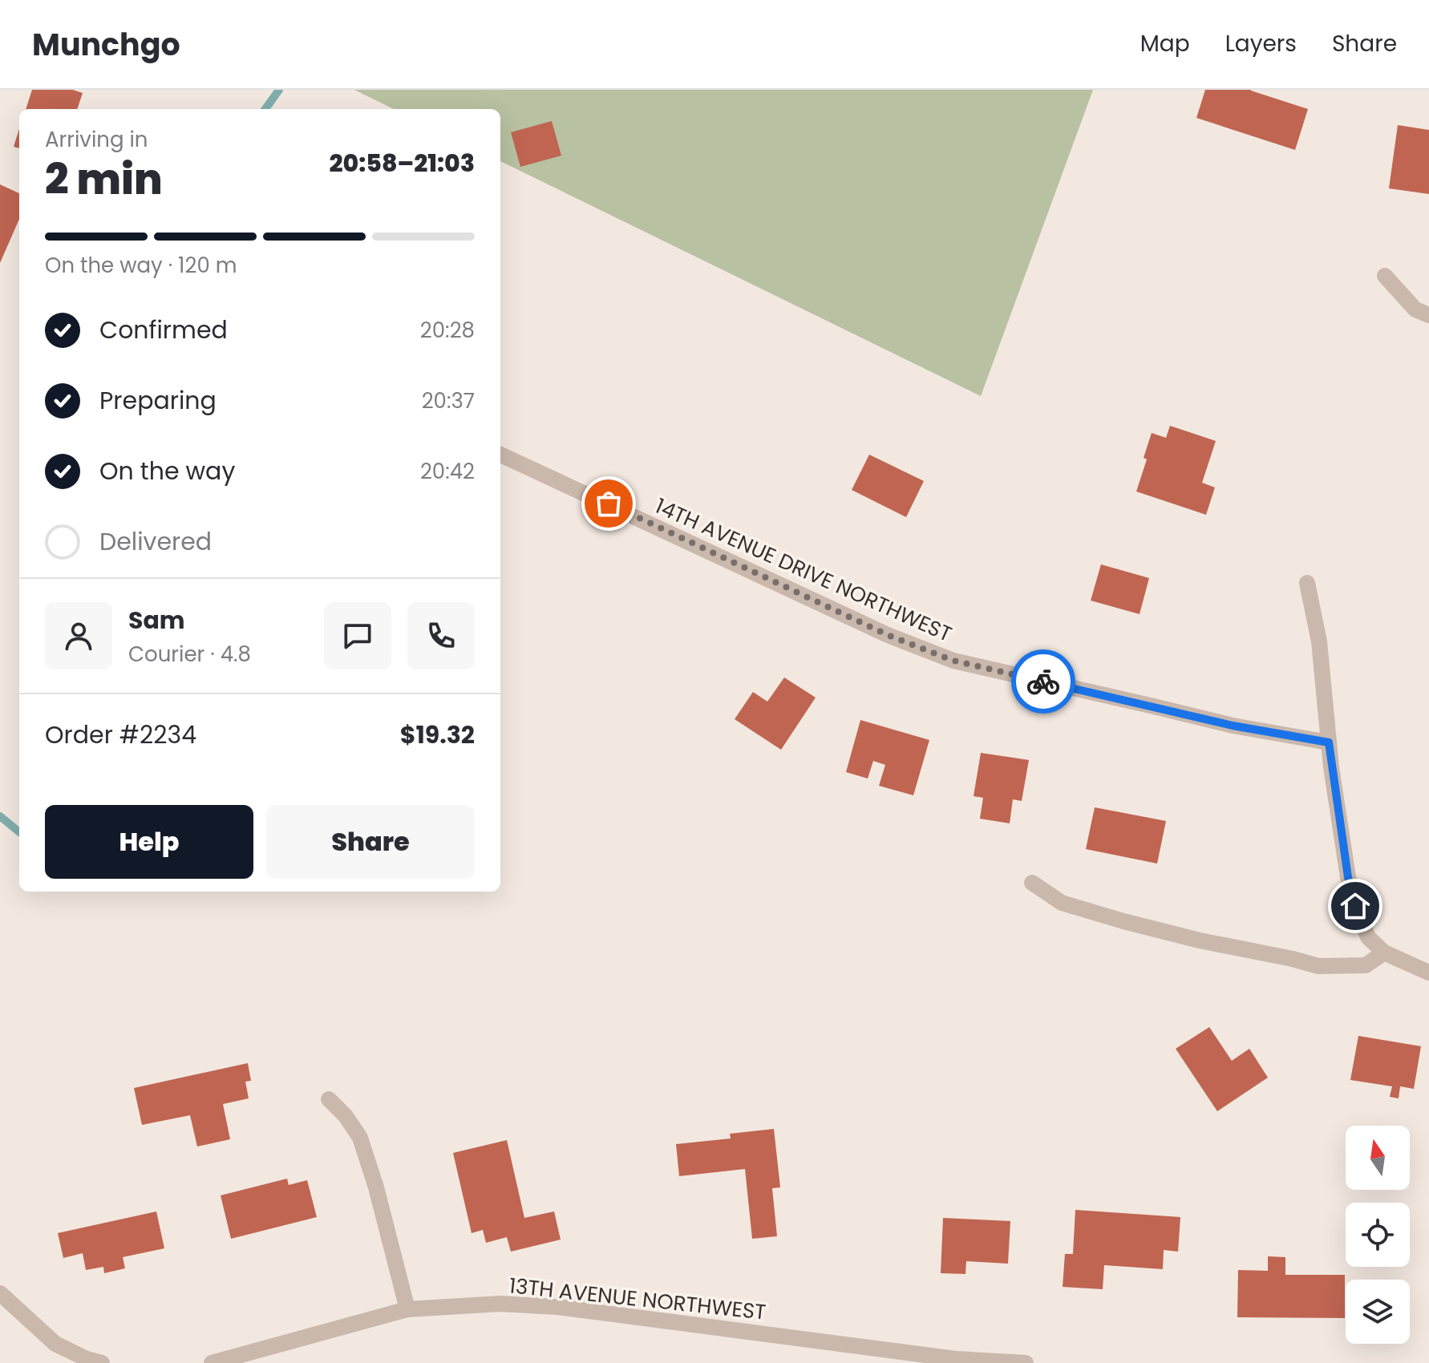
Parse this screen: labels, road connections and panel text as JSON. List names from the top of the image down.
{
  "streets": {
    "street": ["14TH AVENUE DRIVE NORTHWEST", "13TH AVENUE NORTHWEST"]
  },
  "north": "top",
  "page": {
    "header": "Munchgo",
    "nav": ["Map", "Layers", "Share"],
    "heading": ["2 min", "Arriving in", "20:58–21:03"],
    "panel": [
      "Sam",
      "Courier · 4.8",
      "Order #2234",
      "$19.32"
    ],
    "bar": "On the way · 120 m",
    "list": [
      ["Confirmed", "20:28"],
      ["Preparing", "20:37"],
      ["On the way", "20:42"],
      "Delivered"
    ],
    "buttons": ["Help", "Share"]
  }
}
